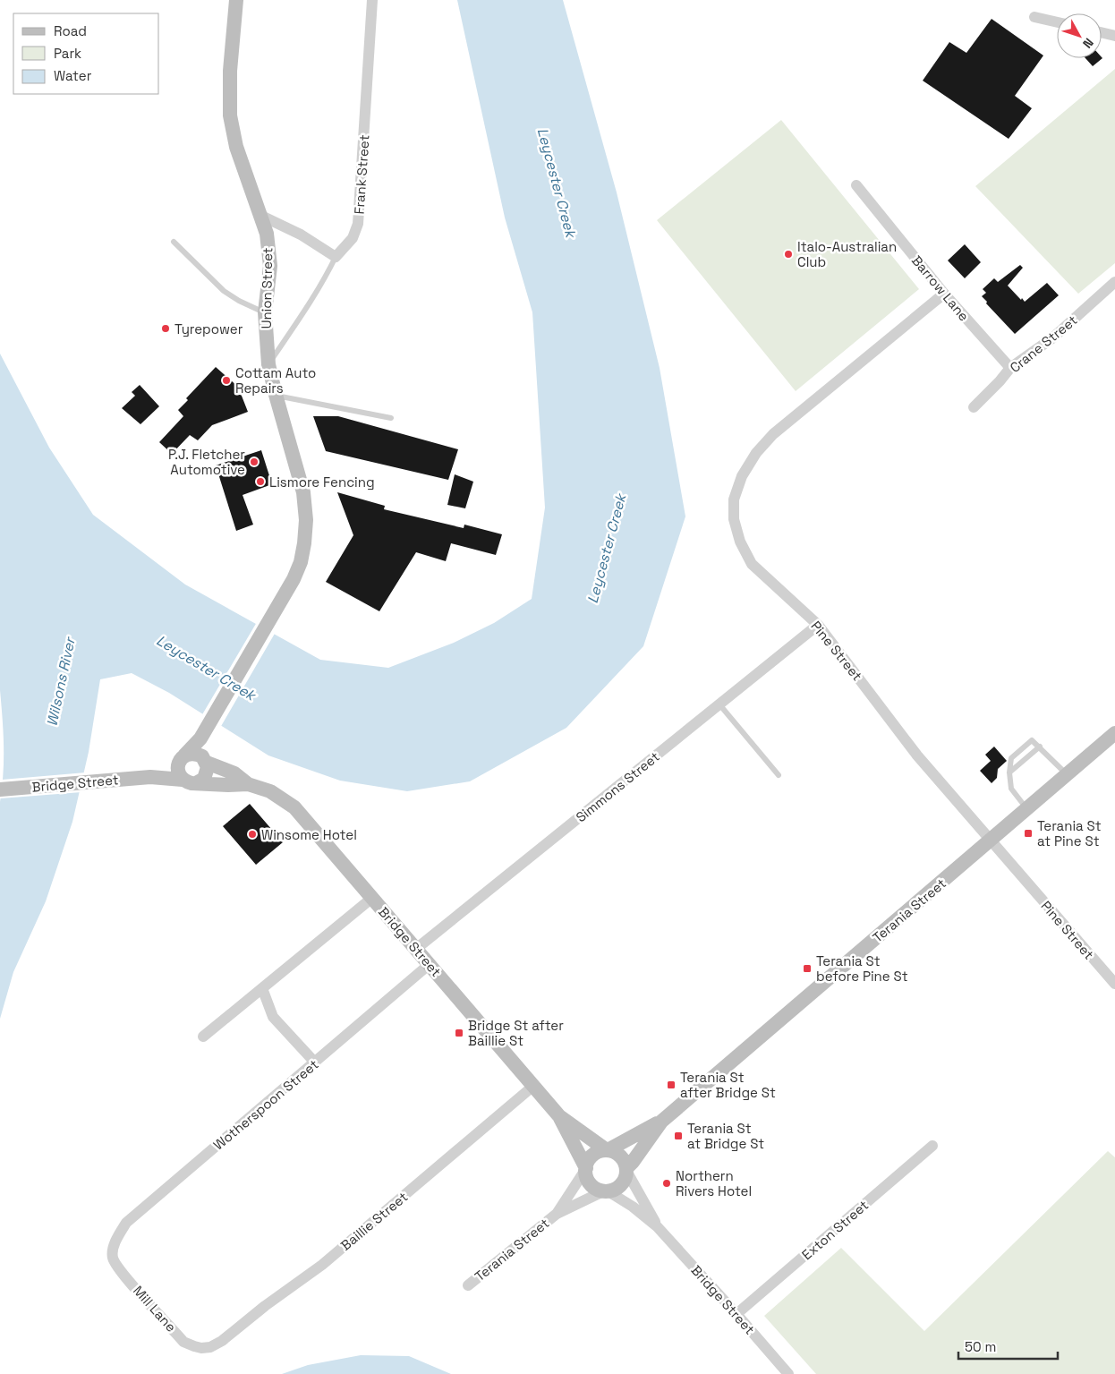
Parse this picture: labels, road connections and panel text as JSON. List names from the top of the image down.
{
  "streets": {
    "main road": ["Union Street", "Bridge Street", "Terania Street"],
    "street": [
      "Frank Street",
      "Barrow Lane",
      "Crane Street",
      "Pine Street",
      "Simmons Street",
      "Wotherspoon Street",
      "Baillie Street",
      "Exton Street",
      "Mill Lane"
    ]
  },
  "crossings": [
    ["Union Street", "Bridge Street"],
    ["Barrow Lane", "Crane Street"],
    ["Barrow Lane", "Pine Street"],
    ["Pine Street", "Simmons Street"],
    ["Pine Street", "Terania Street"],
    ["Bridge Street", "Simmons Street"],
    ["Bridge Street", "Terania Street"],
    ["Bridge Street", "Wotherspoon Street"],
    ["Bridge Street", "Baillie Street"],
    ["Bridge Street", "Exton Street"],
    ["Wotherspoon Street", "Mill Lane"],
    ["Baillie Street", "Mill Lane"]
  ],
  "water": ["Leycester Creek", "Wilsons River"],
  "places": {
    "other": [
      "Italo-Australian Club",
      "Tyrepower",
      "Cottam Auto Repairs",
      "P.J. Fletcher Automotive",
      "Lismore Fencing",
      "Winsome Hotel",
      "Northern Rivers Hotel"
    ],
    "transit": [
      "Terania St at Pine St",
      "Terania St before Pine St",
      "Bridge St after Baillie St",
      "Terania St after Bridge St",
      "Terania St at Bridge St"
    ]
  },
  "legend": ["Road", "Park", "Water"],
  "scale_bar": "50 m",
  "north": "bottom right"
}
